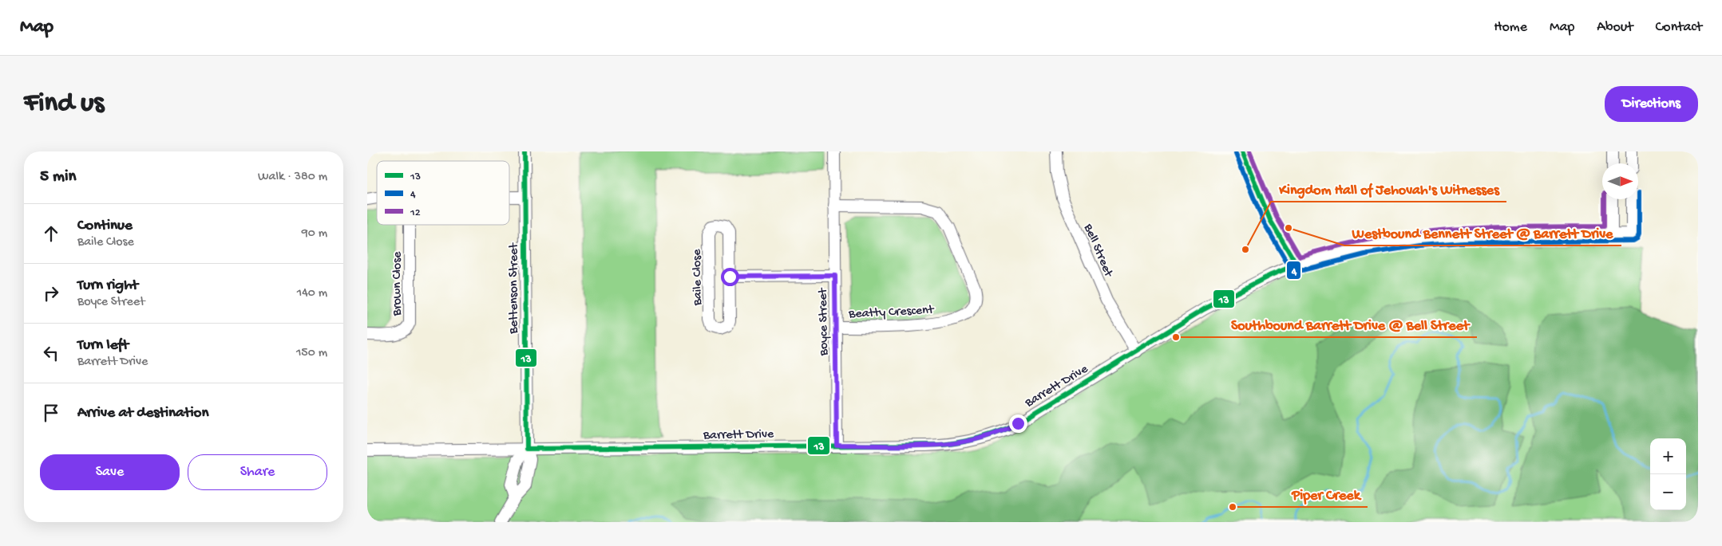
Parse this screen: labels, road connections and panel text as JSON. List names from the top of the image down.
{
  "streets": {
    "street": [
      "Bell Street",
      "Baile Close",
      "Brown Close",
      "Bettenson Street",
      "Beatty Crescent",
      "Boyce Street",
      "Barrett Drive"
    ]
  },
  "crossings": [
    ["Bell Street", "Barrett Drive"],
    ["Bettenson Street", "Barrett Drive"],
    ["Beatty Crescent", "Boyce Street"],
    ["Boyce Street", "Barrett Drive"]
  ],
  "places": [
    "Westbound Bennett Street @ Barrett Drive",
    "Kingdom Hall of Jehovah's Witnesses",
    "Southbound Barrett Drive @ Bell Street",
    "Piper Creek"
  ],
  "lines": ["transit line 13", "transit line 12", "transit line 4"],
  "legend": ["13", "4", "12"],
  "north": "right",
  "page": {
    "header": "Map",
    "nav": [
      "Home",
      "Map",
      "About",
      "Contact"
    ],
    "buttons": [
      "Directions",
      ["Save", "Share"]
    ],
    "title": "Find us",
    "heading": ["5 min", "Walk · 380 m"],
    "list": [
      ["Continue", "Baile Close", "90 m"],
      ["Turn right", "Boyce Street", "140 m"],
      ["Turn left", "Barrett Drive", "150 m"],
      "Arrive at destination"
    ],
    "map_buttons": ["+", "−"]
  }
}
